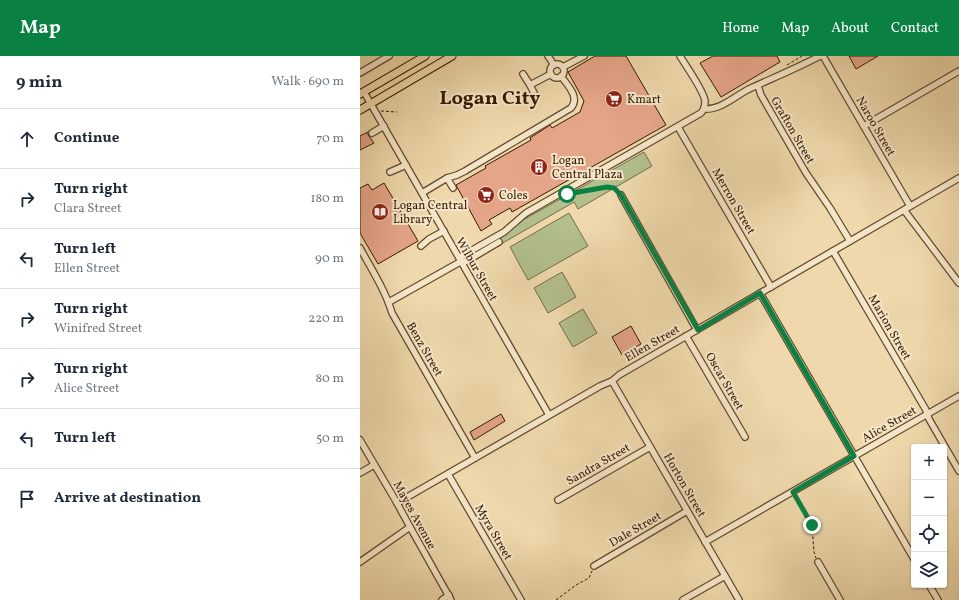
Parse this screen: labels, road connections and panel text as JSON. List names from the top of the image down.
{
  "streets": {
    "street": [
      "Naroo Street",
      "Grafton Street",
      "Merron Street",
      "Wilbur Street",
      "Marion Street",
      "Ellen Street",
      "Benz Street",
      "Oscar Street",
      "Alice Street",
      "Sandra Street",
      "Horton Street",
      "Mayes Avenue",
      "Dale Street",
      "Myra Street"
    ]
  },
  "crossings": [
    ["Naroo Street", "Ellen Street"],
    ["Grafton Street", "Ellen Street"],
    ["Merron Street", "Ellen Street"],
    ["Wilbur Street", "Ellen Street"],
    ["Marion Street", "Ellen Street"],
    ["Marion Street", "Alice Street"],
    ["Ellen Street", "Benz Street"],
    ["Ellen Street", "Oscar Street"],
    ["Ellen Street", "Horton Street"],
    ["Ellen Street", "Mayes Avenue"],
    ["Ellen Street", "Myra Street"],
    ["Alice Street", "Horton Street"],
    ["Sandra Street", "Horton Street"],
    ["Horton Street", "Dale Street"]
  ],
  "districts": ["Logan City"],
  "places": {
    "supermarket": ["Kmart", "Coles"],
    "building": ["Logan Central Plaza"],
    "library": ["Logan Central Library"]
  },
  "page": {
    "header": "Map",
    "nav": [
      "Home",
      "Map",
      "About",
      "Contact"
    ],
    "heading": ["9 min", "Walk · 690 m"],
    "list": [
      ["Continue", "70 m"],
      ["Turn right", "Clara Street", "180 m"],
      ["Turn left", "Ellen Street", "90 m"],
      ["Turn right", "Winifred Street", "220 m"],
      ["Turn right", "Alice Street", "80 m"],
      ["Turn left", "50 m"],
      "Arrive at destination"
    ],
    "map_buttons": ["+", "−"]
  }
}
